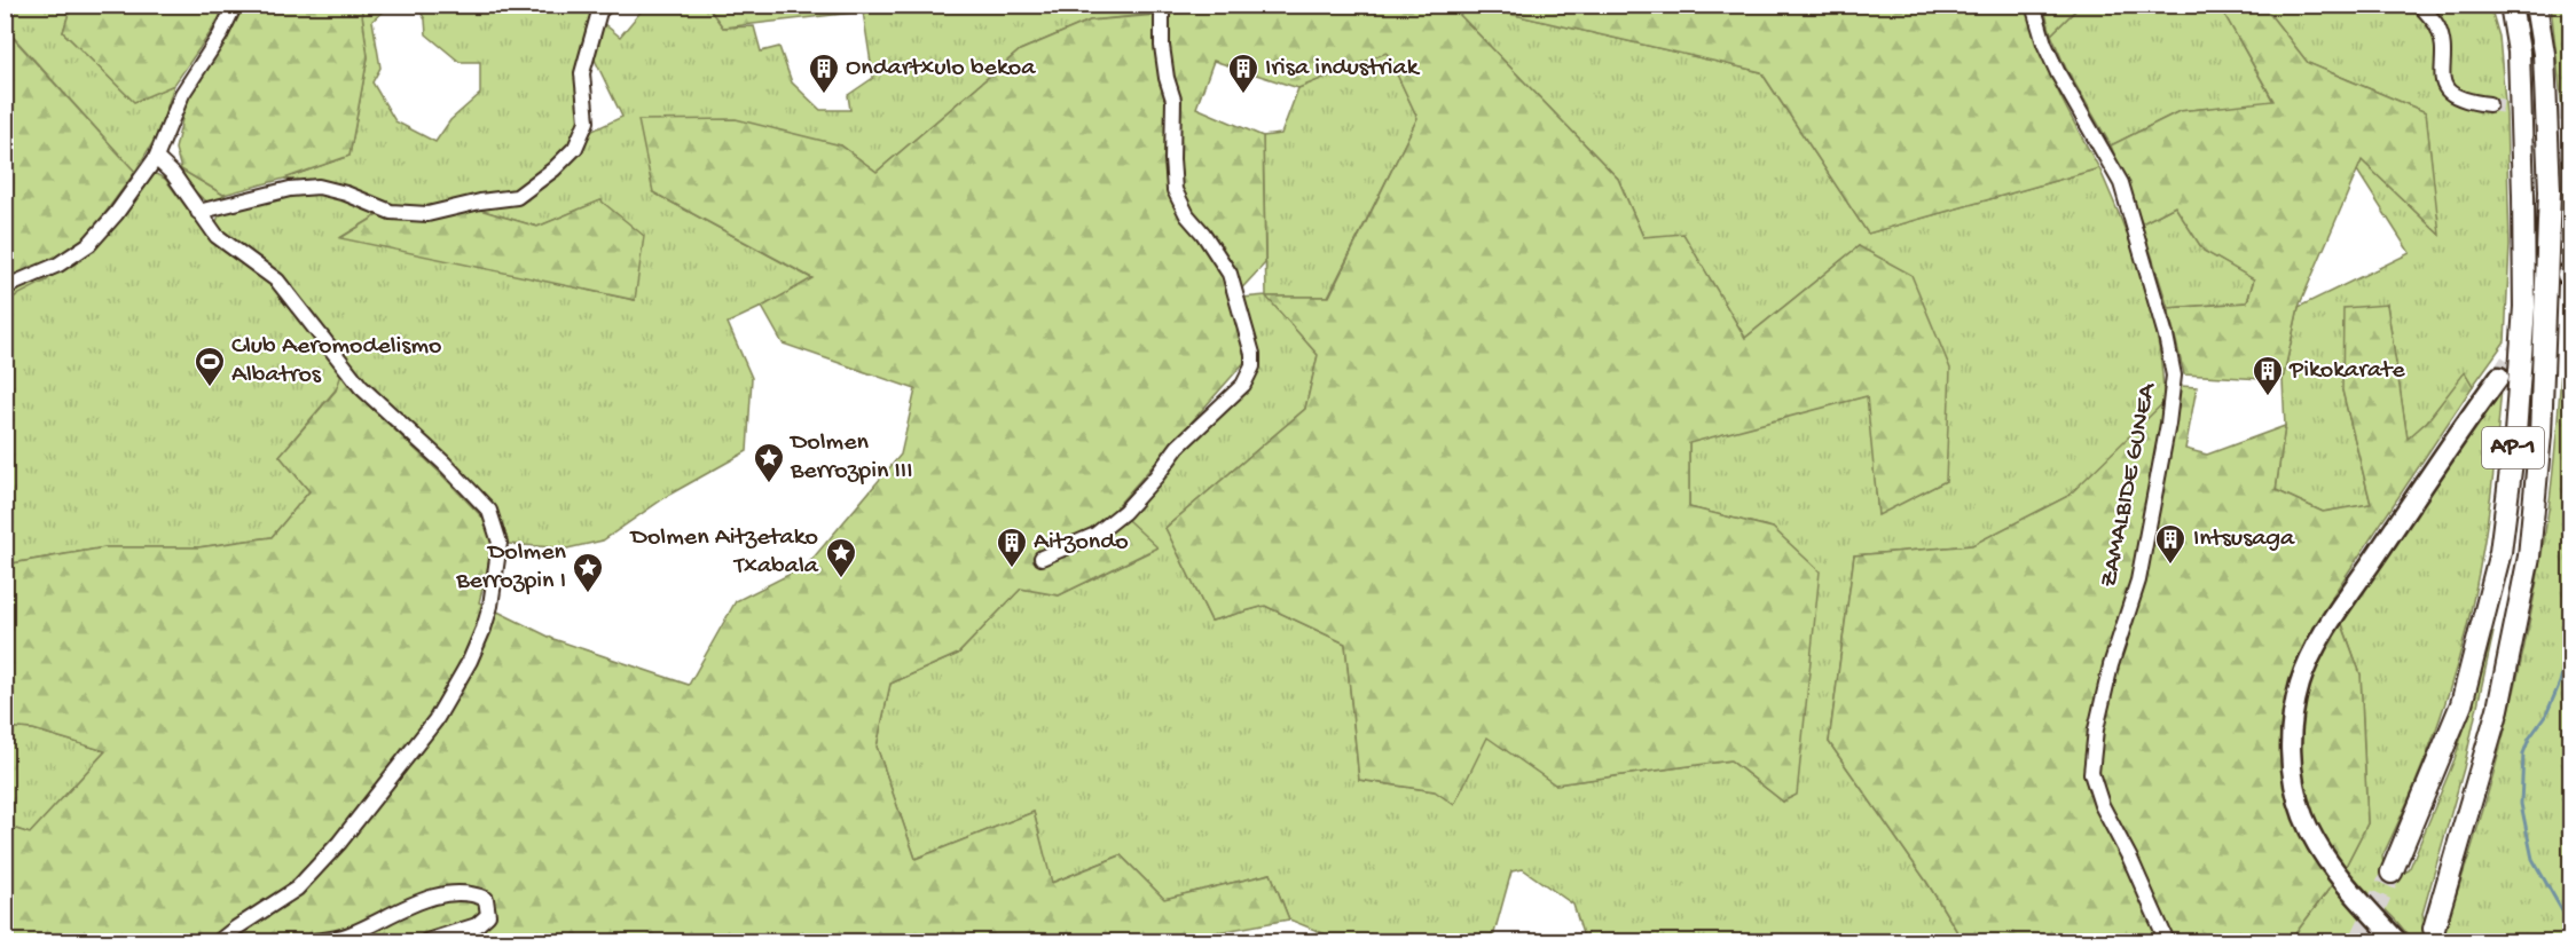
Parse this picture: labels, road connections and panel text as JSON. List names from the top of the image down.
{
  "streets": {
    "highway": ["AP-1"],
    "street": ["ZAMALBIDE GUNEA"]
  },
  "places": {
    "building": [
      "Ondartxulo bekoa",
      "Irisa industriak",
      "Pikokarate",
      "Intsusaga",
      "Aitzondo"
    ],
    "sports": ["Club Aeromodelismo Albatros"],
    "place": ["Dolmen Berrozpin III", "Dolmen Aitzetako Txabala", "Dolmen Berrozpin I"]
  }
}
